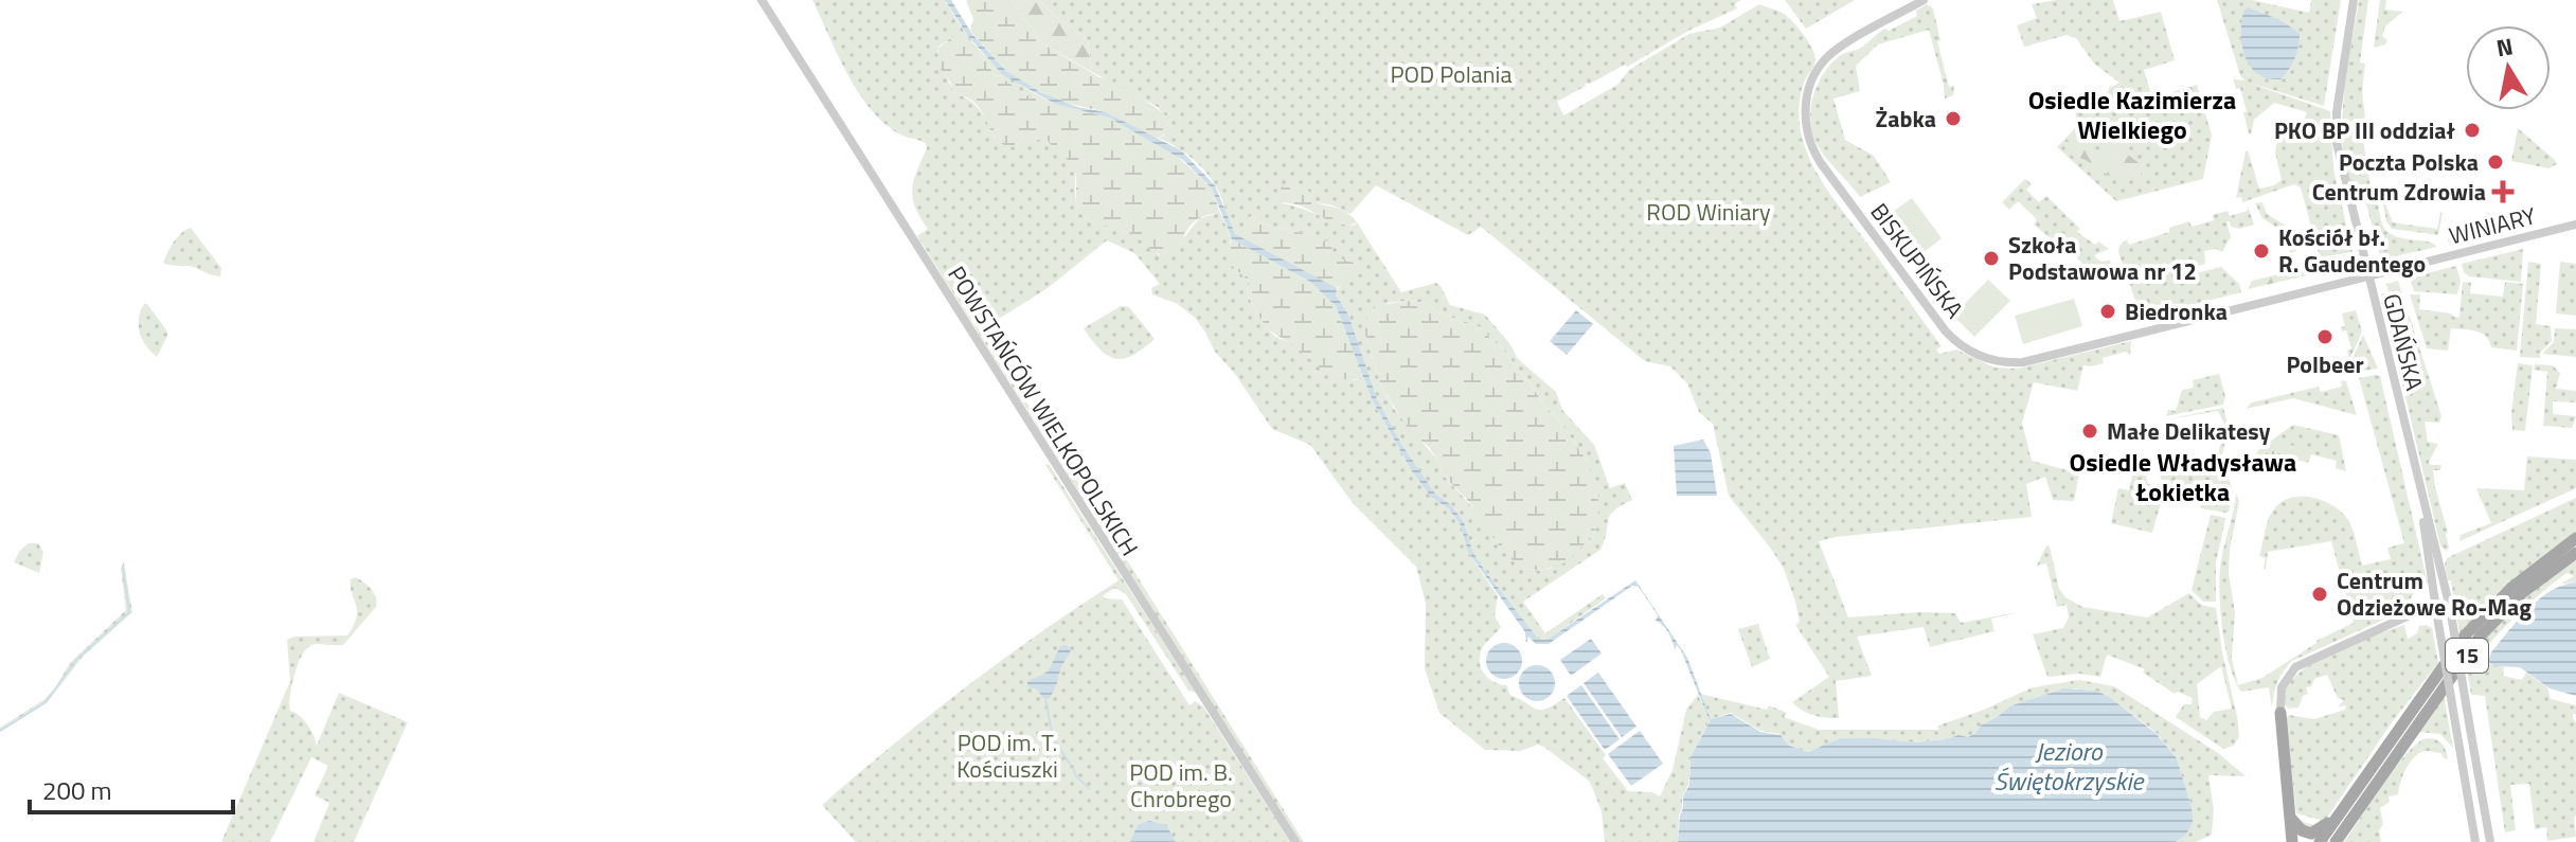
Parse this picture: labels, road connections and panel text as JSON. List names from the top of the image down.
{
  "streets": {
    "main road": ["15"],
    "street": [
      "WINIARY",
      "BISKUPIŃSKA",
      "GDAŃSKA",
      "POWSTAŃCÓW WIELKOPOLSKICH"
    ]
  },
  "crossings": [
    ["WINIARY", "BISKUPIŃSKA"],
    ["WINIARY", "GDAŃSKA"],
    ["BISKUPIŃSKA", "GDAŃSKA"]
  ],
  "districts": ["Osiedle Kazimierza Wielkiego", "Osiedle Władysława Łokietka"],
  "water": ["Jezioro Świętokrzyskie"],
  "parks": [
    "POD Polania",
    "ROD Winiary",
    "POD im. T. Kościuszki",
    "POD im. B. Chrobrego"
  ],
  "places": {
    "other": [
      "Żabka",
      "PKO BP III oddział",
      "Poczta Polska",
      "Kościół bł. R. Gaudentego",
      "Szkoła Podstawowa nr 12",
      "Biedronka",
      "Polbeer",
      "Małe Delikatesy",
      "Centrum Odzieżowe Ro-Mag"
    ],
    "health": ["Centrum Zdrowia"]
  },
  "scale_bar": "200 m",
  "north": "top"
}
